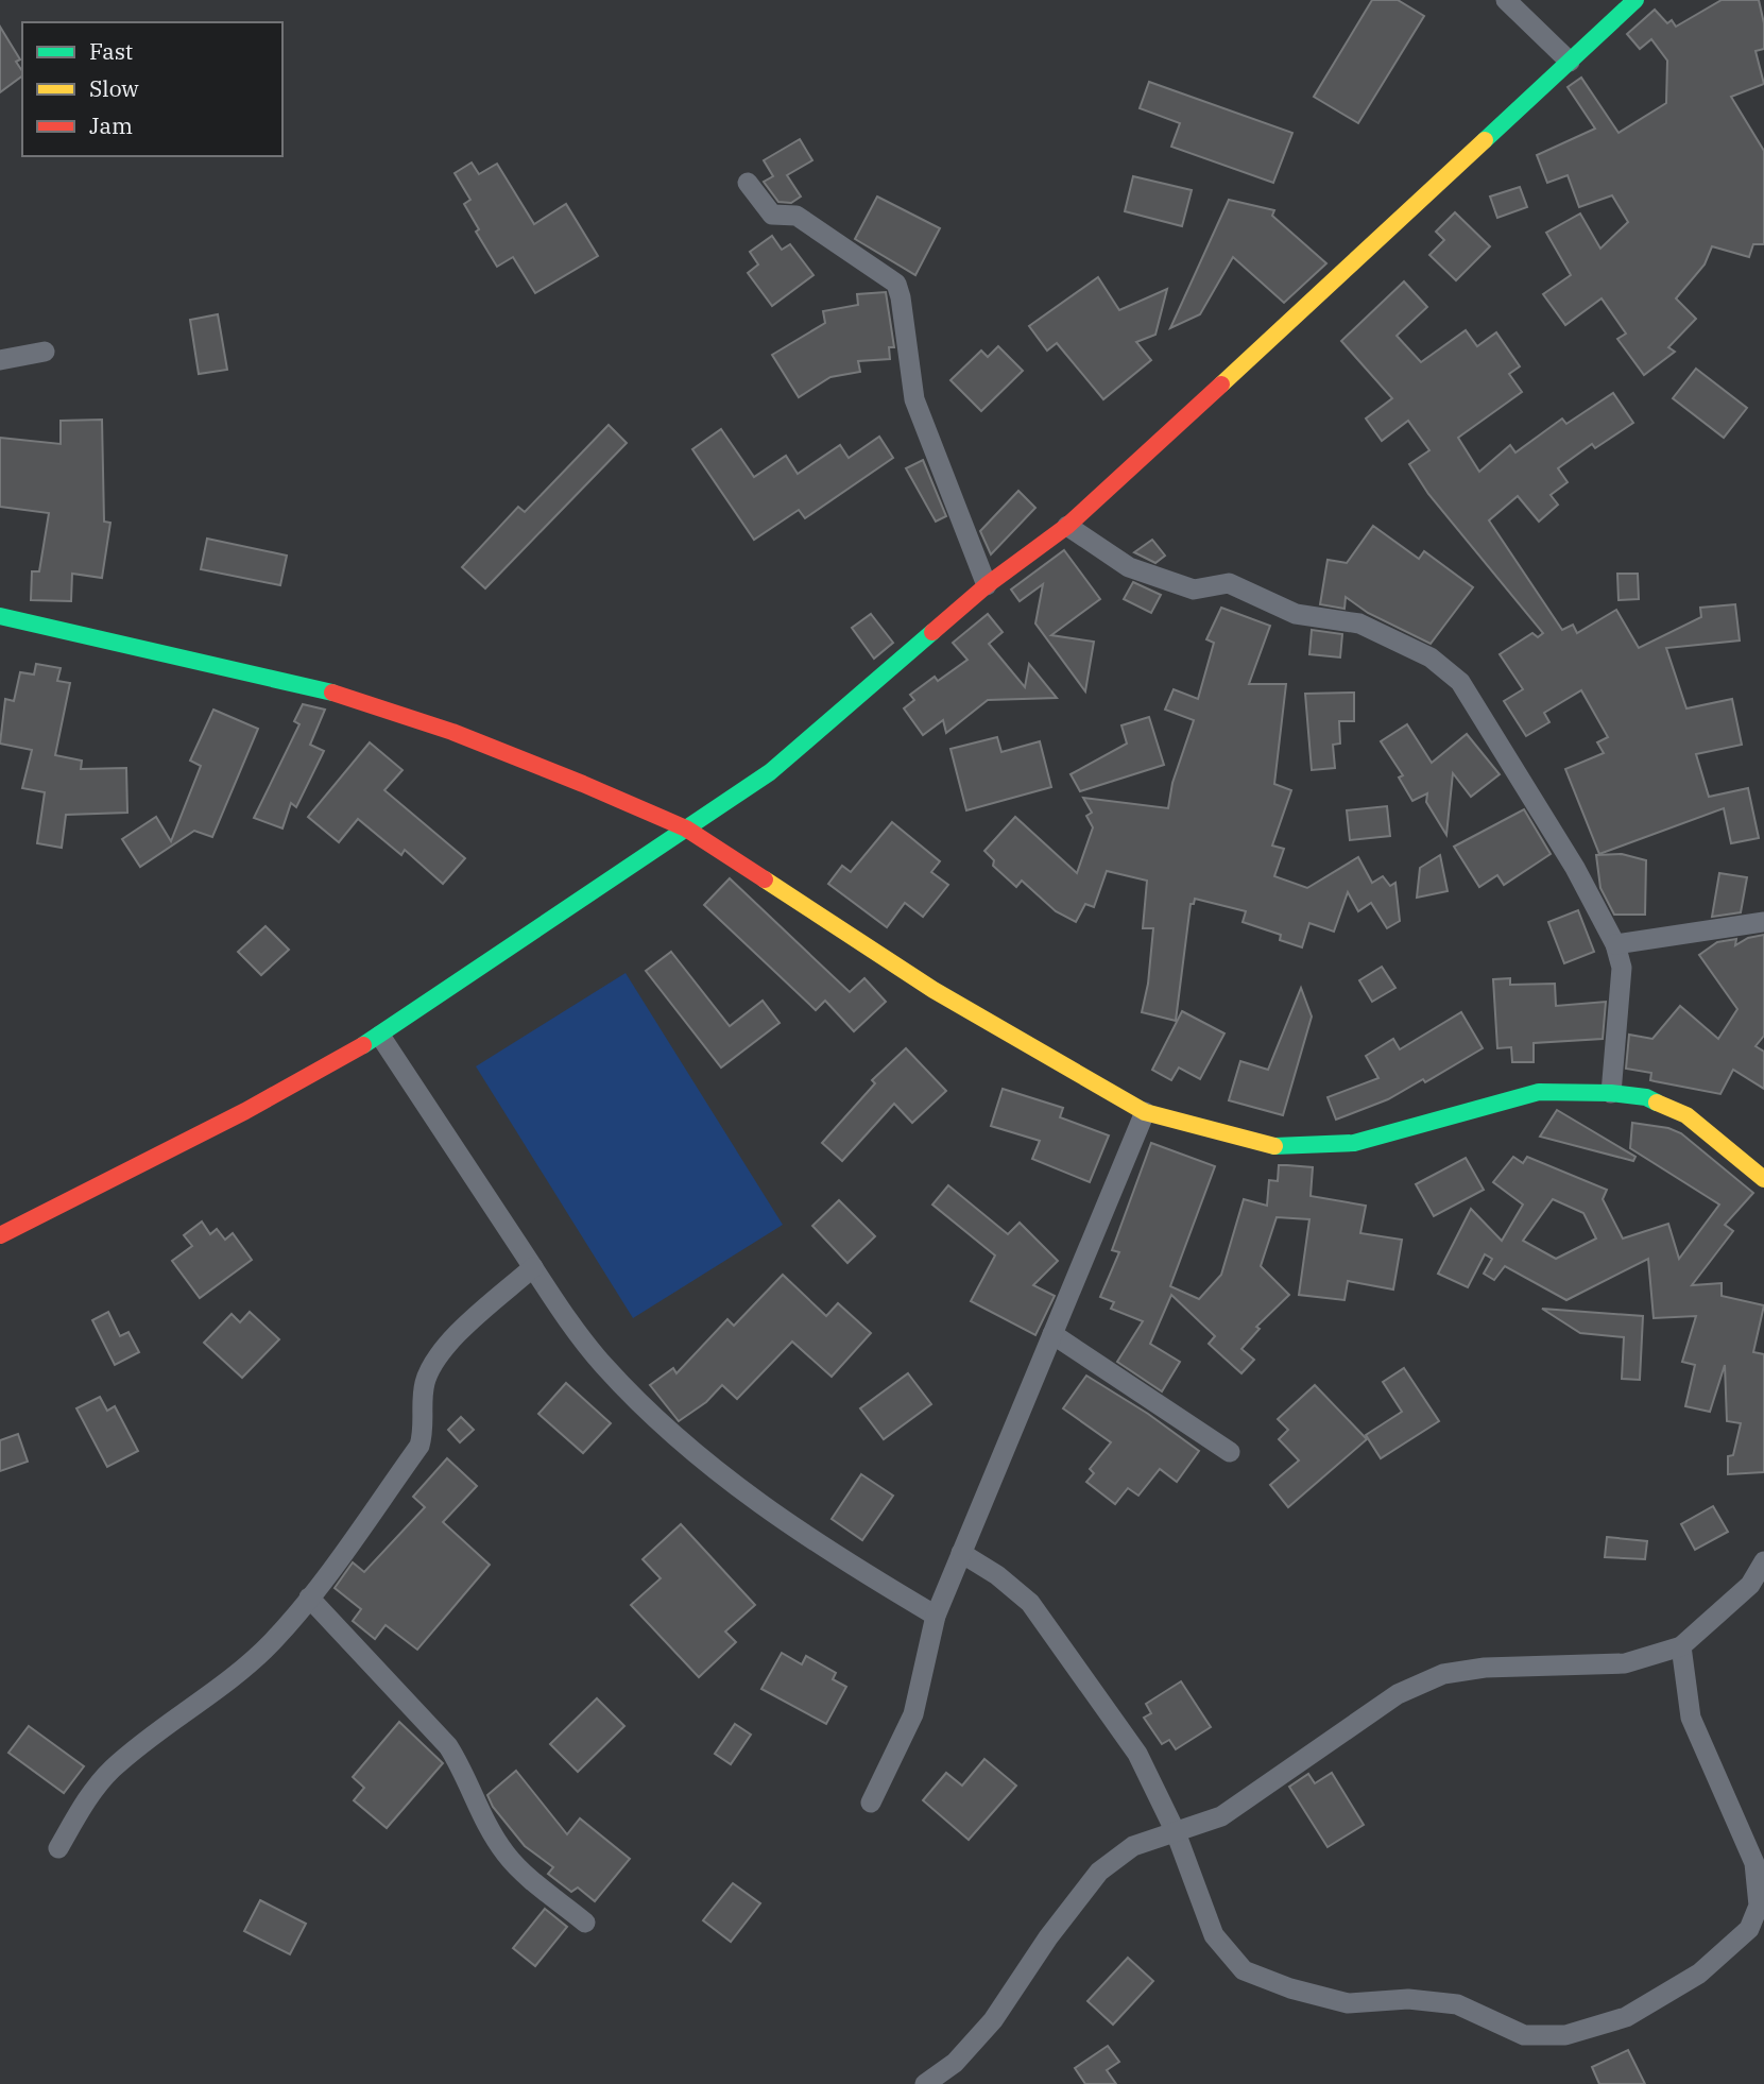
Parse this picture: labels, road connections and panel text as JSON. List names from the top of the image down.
{
  "legend": ["Fast", "Slow", "Jam"]
}
